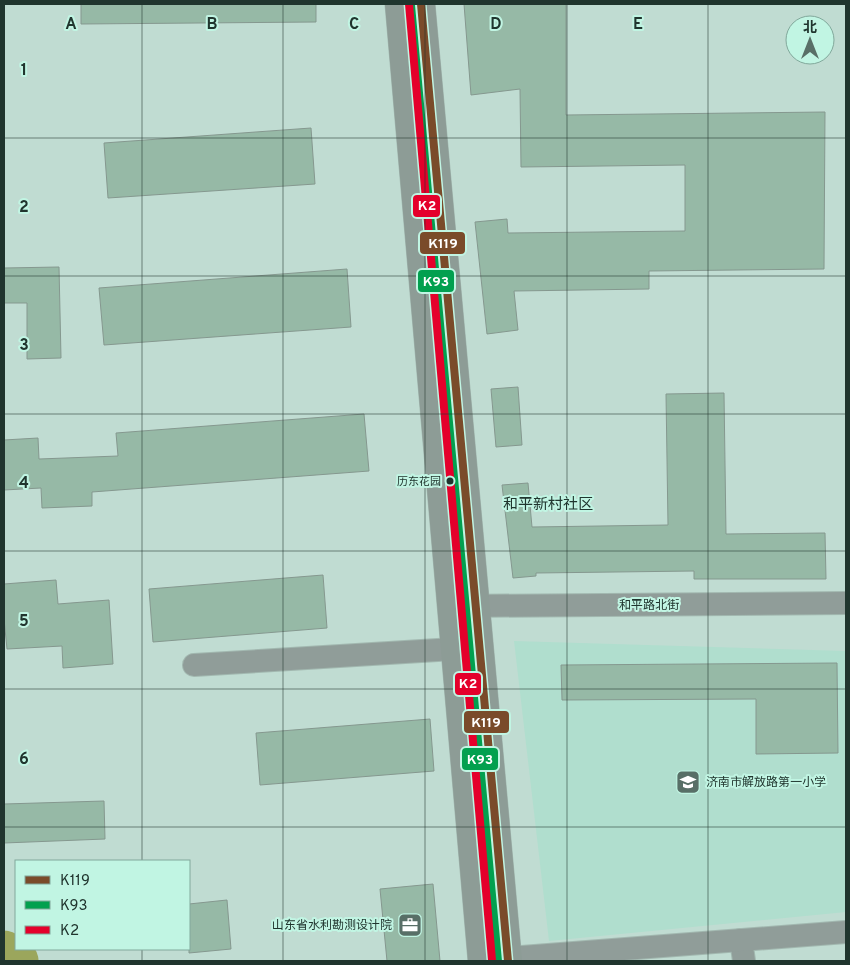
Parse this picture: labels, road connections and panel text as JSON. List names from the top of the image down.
{
  "streets": {
    "street": ["和平路北街"]
  },
  "districts": ["和平新村社区"],
  "places": {
    "other": ["历东花园"],
    "school or university": ["济南市解放路第一小学"],
    "office": ["山东省水利勘测设计院"]
  },
  "lines": ["transit line K119", "transit line K2", "transit line K93"],
  "legend": ["K119", "K93", "K2"],
  "north": "top",
  "grid": {
    "columns": [
      "A",
      "B",
      "C",
      "D",
      "E"
    ],
    "rows": [
      "1",
      "2",
      "3",
      "4",
      "5",
      "6"
    ]
  }
}
